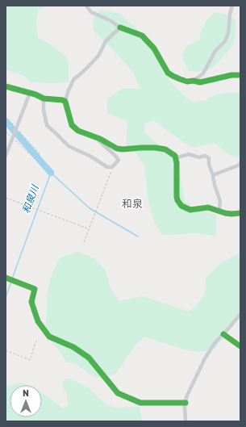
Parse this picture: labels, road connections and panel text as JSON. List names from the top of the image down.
{
  "districts": ["和泉"],
  "water": ["和泉川"],
  "north": "top"
}
